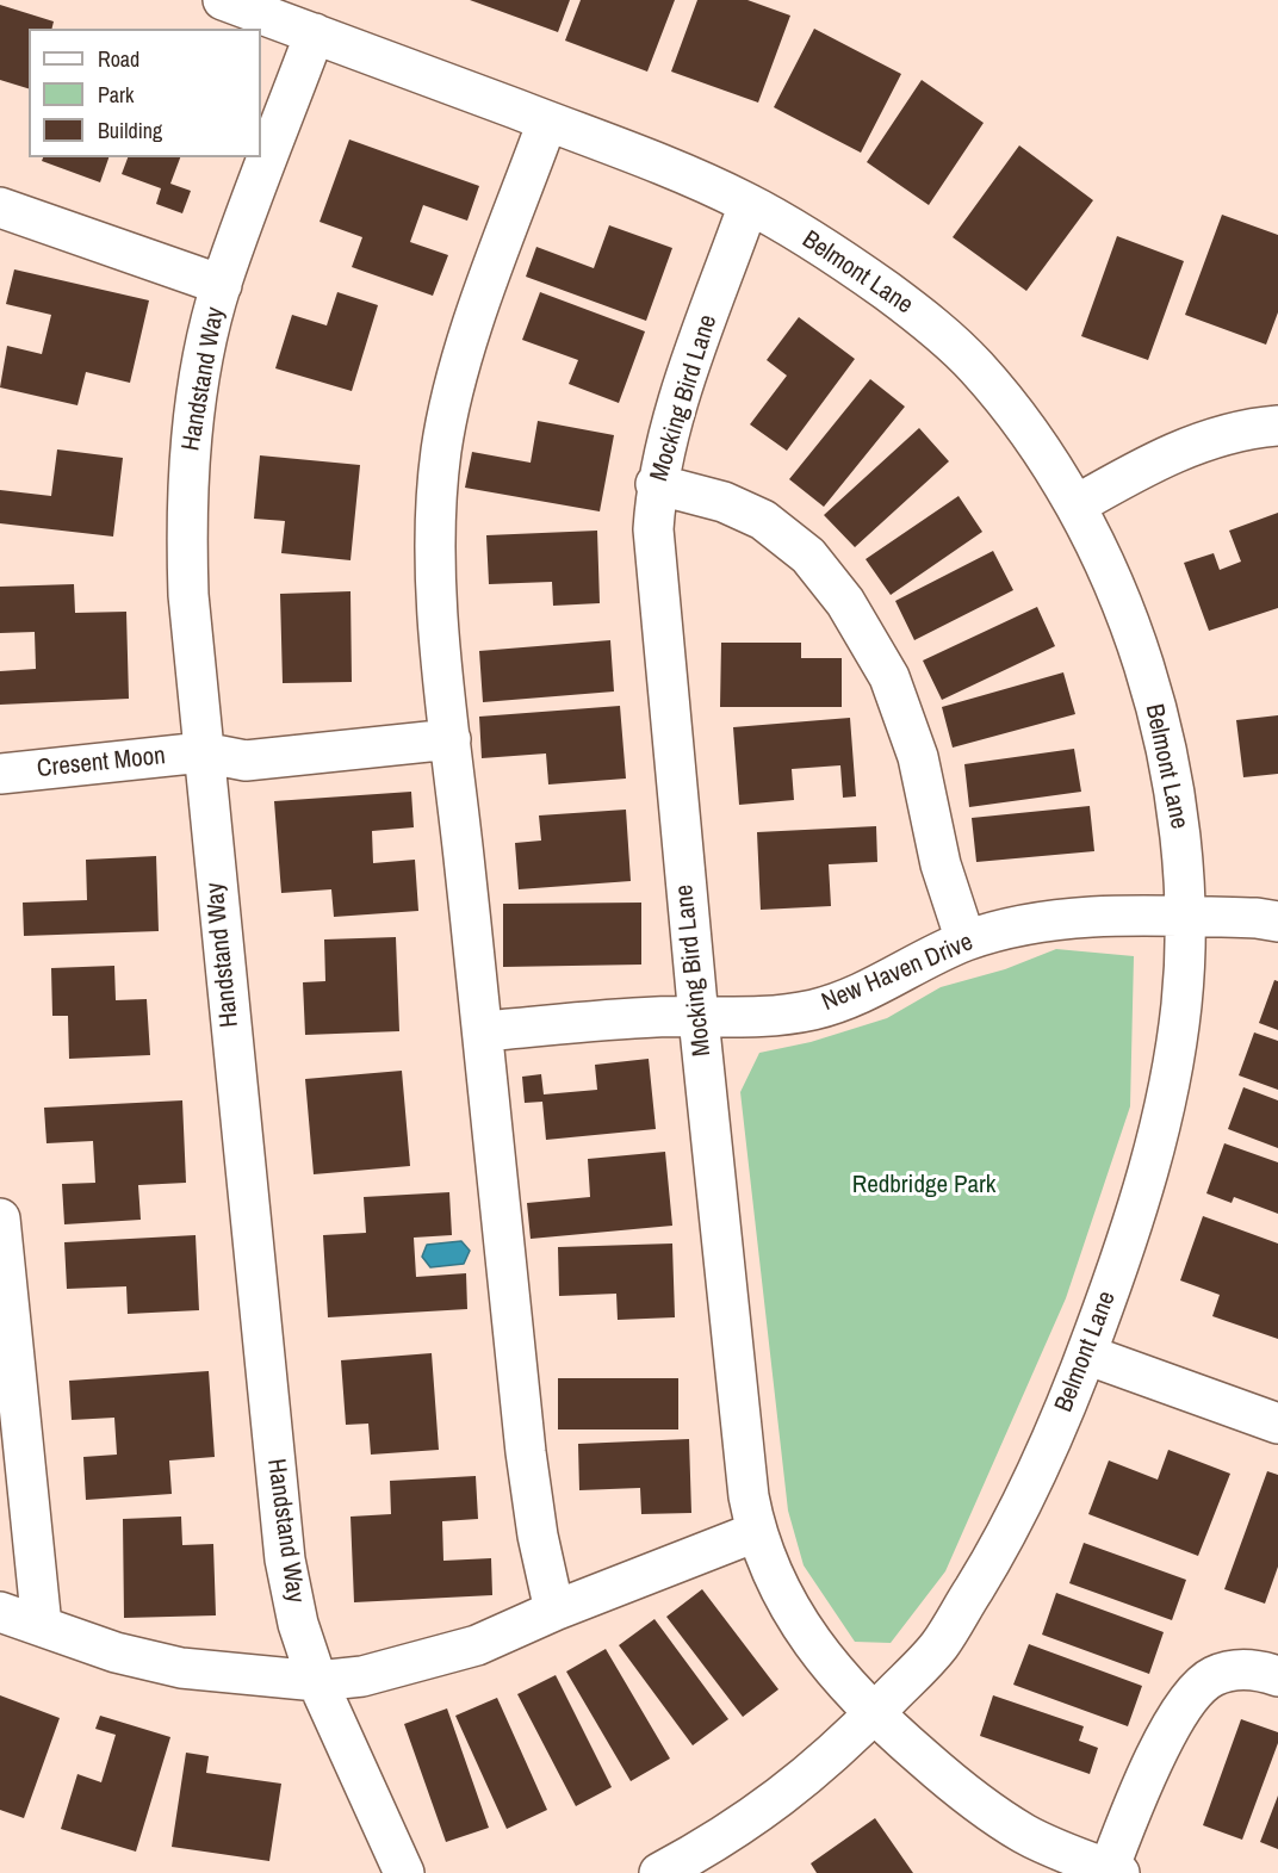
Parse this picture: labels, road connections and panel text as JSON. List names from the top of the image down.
{
  "streets": {
    "street": [
      "Belmont Lane",
      "Handstand Way",
      "Mocking Bird Lane",
      "Cresent Moon",
      "New Haven Drive"
    ]
  },
  "crossings": [
    ["Belmont Lane", "Handstand Way"],
    ["Belmont Lane", "Mocking Bird Lane"],
    ["Belmont Lane", "New Haven Drive"],
    ["Handstand Way", "Cresent Moon"],
    ["Mocking Bird Lane", "New Haven Drive"]
  ],
  "parks": ["Redbridge Park"],
  "legend": ["Road", "Park", "Building"]
}
